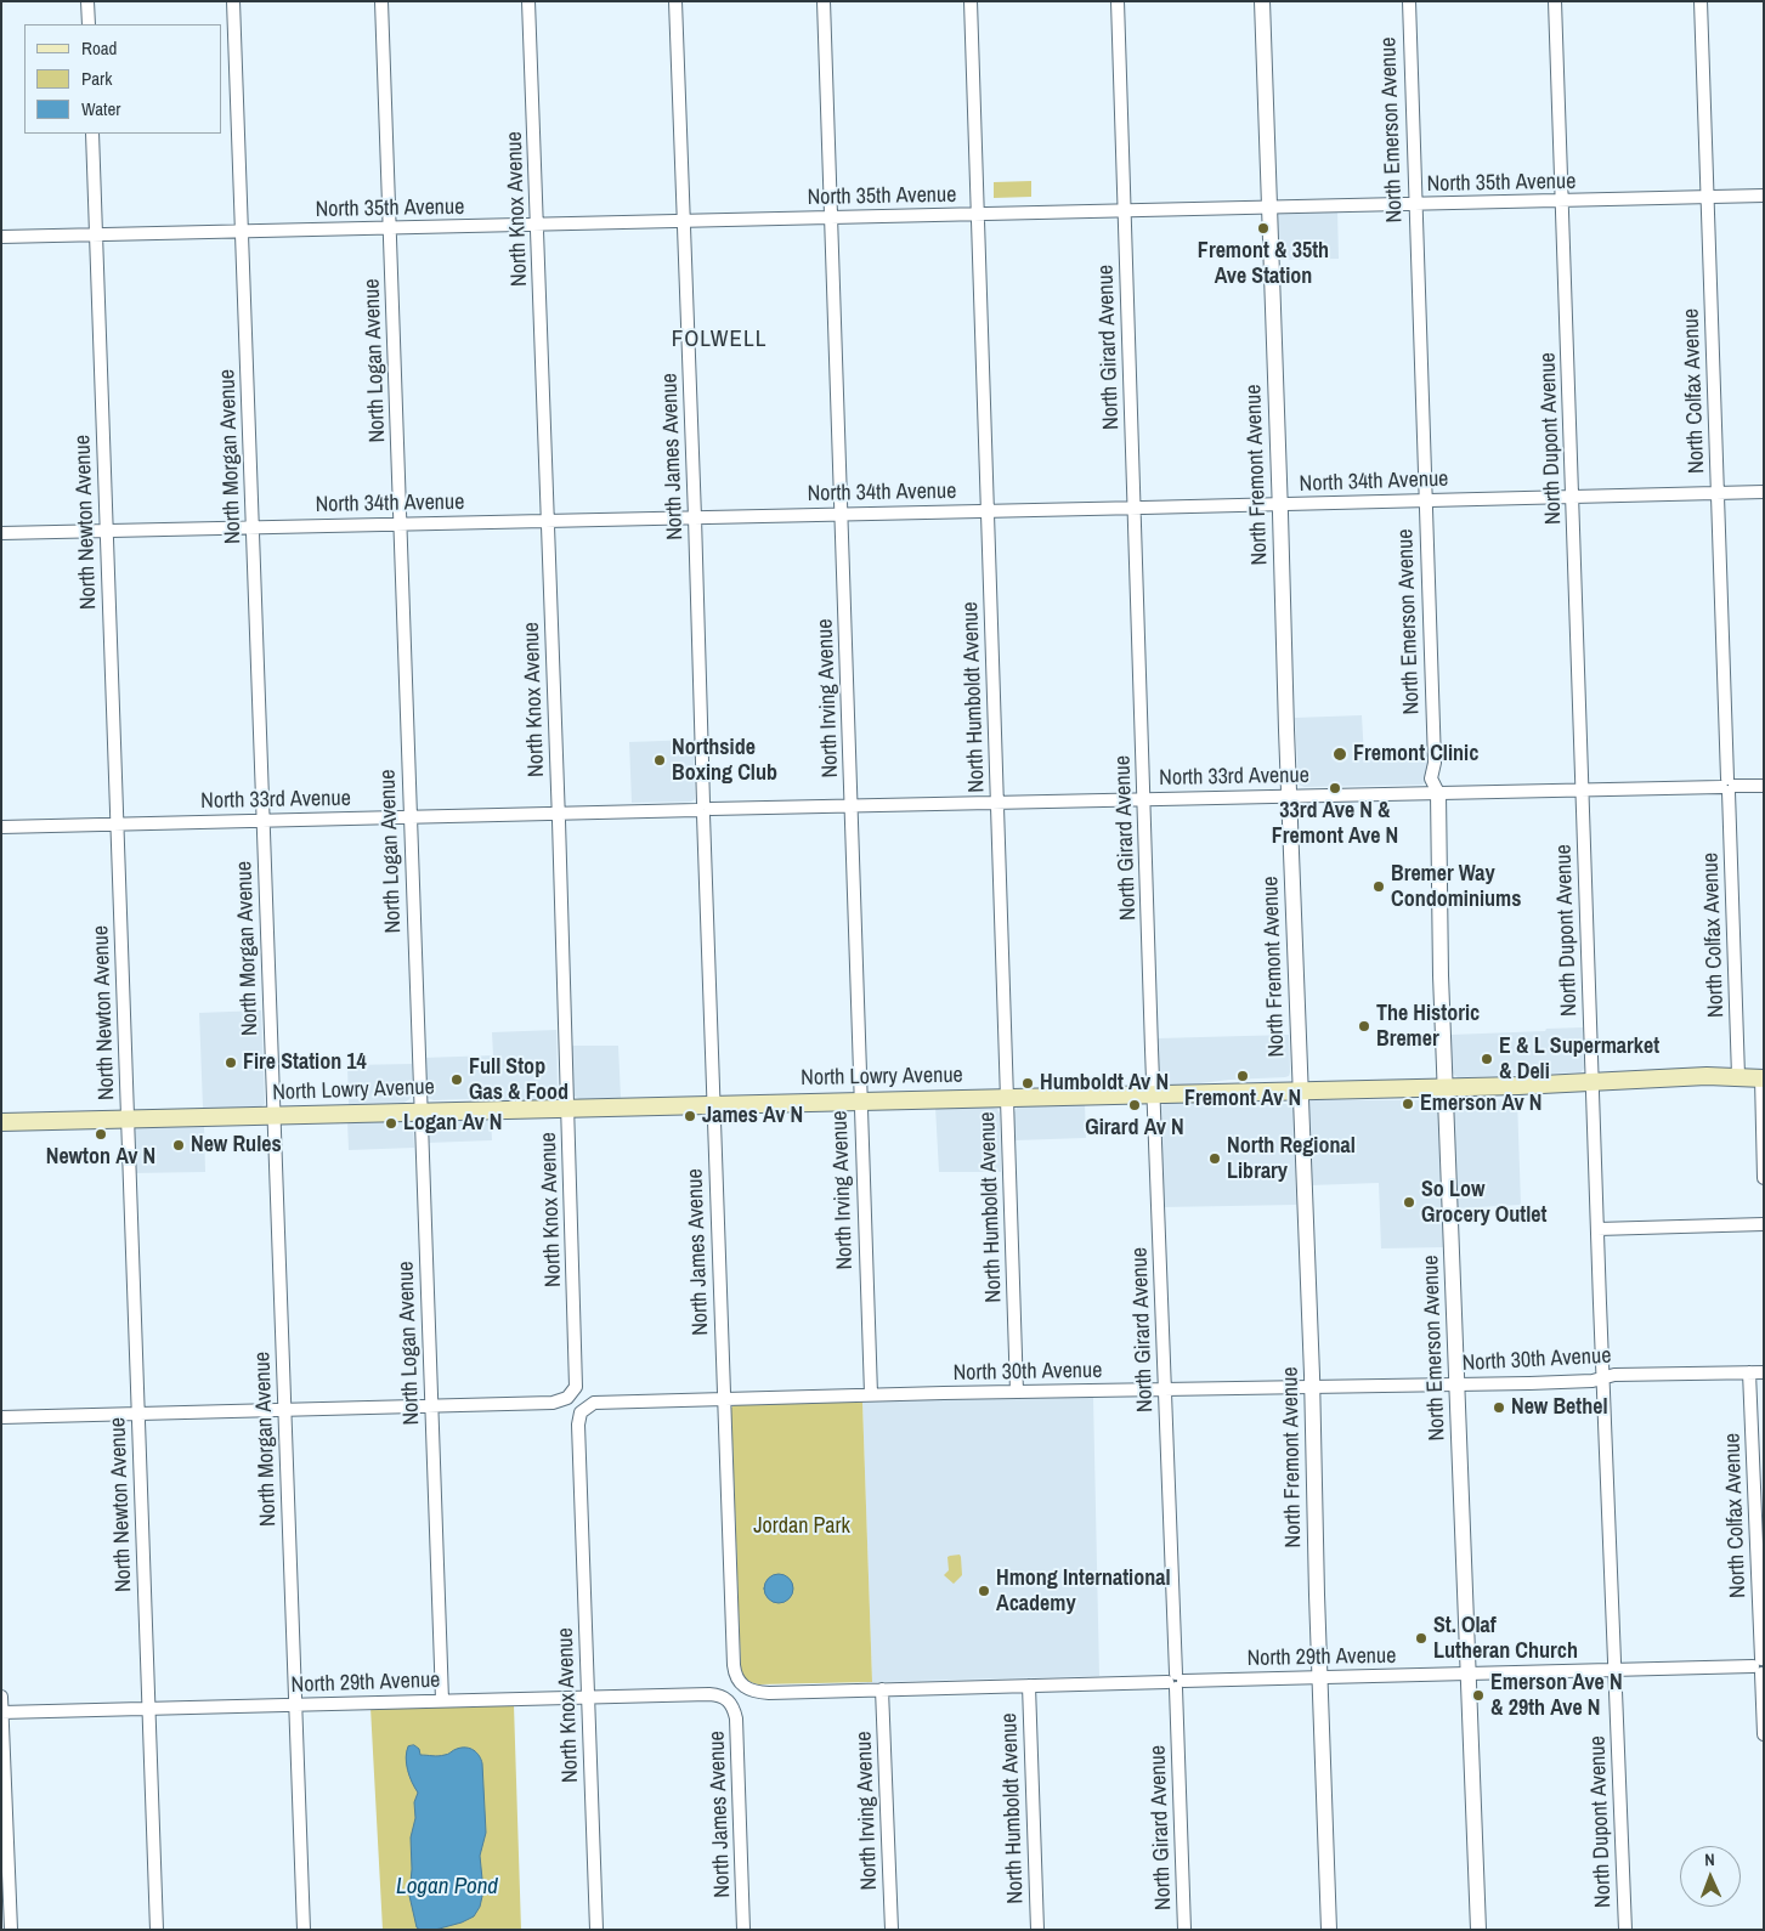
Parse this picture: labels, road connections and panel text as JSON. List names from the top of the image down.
{
  "streets": {
    "main road": ["North Lowry Avenue"],
    "street": [
      "North Emerson Avenue",
      "North 35th Avenue",
      "North Knox Avenue",
      "North Girard Avenue",
      "North Logan Avenue",
      "North Colfax Avenue",
      "North Dupont Avenue",
      "North Morgan Avenue",
      "North James Avenue",
      "North Fremont Avenue",
      "North 34th Avenue",
      "North Newton Avenue",
      "North Humboldt Avenue",
      "North Irving Avenue",
      "North 33rd Avenue",
      "North 30th Avenue",
      "North 29th Avenue"
    ]
  },
  "crossings": [
    ["North Emerson Avenue", "North 35th Avenue"],
    ["North Emerson Avenue", "North 34th Avenue"],
    ["North Emerson Avenue", "North 33rd Avenue"],
    ["North Emerson Avenue", "North Lowry Avenue"],
    ["North Emerson Avenue", "North 30th Avenue"],
    ["North Emerson Avenue", "North 29th Avenue"],
    ["North 35th Avenue", "North Knox Avenue"],
    ["North 35th Avenue", "North Girard Avenue"],
    ["North 35th Avenue", "North Logan Avenue"],
    ["North 35th Avenue", "North Colfax Avenue"],
    ["North 35th Avenue", "North Dupont Avenue"],
    ["North 35th Avenue", "North Morgan Avenue"],
    ["North 35th Avenue", "North James Avenue"],
    ["North 35th Avenue", "North Fremont Avenue"],
    ["North 35th Avenue", "North Newton Avenue"],
    ["North 35th Avenue", "North Humboldt Avenue"],
    ["North 35th Avenue", "North Irving Avenue"],
    ["North Knox Avenue", "North Logan Avenue"],
    ["North Knox Avenue", "North 34th Avenue"],
    ["North Knox Avenue", "North 33rd Avenue"],
    ["North Knox Avenue", "North Lowry Avenue"],
    ["North Knox Avenue", "North 30th Avenue"],
    ["North Knox Avenue", "North 29th Avenue"],
    ["North Girard Avenue", "North 34th Avenue"],
    ["North Girard Avenue", "North 33rd Avenue"],
    ["North Girard Avenue", "North Lowry Avenue"],
    ["North Girard Avenue", "North 30th Avenue"],
    ["North Girard Avenue", "North 29th Avenue"],
    ["North Logan Avenue", "North 34th Avenue"],
    ["North Logan Avenue", "North 33rd Avenue"],
    ["North Logan Avenue", "North Lowry Avenue"],
    ["North Logan Avenue", "North 29th Avenue"],
    ["North Colfax Avenue", "North 34th Avenue"],
    ["North Colfax Avenue", "North 33rd Avenue"],
    ["North Colfax Avenue", "North Lowry Avenue"],
    ["North Colfax Avenue", "North 30th Avenue"],
    ["North Colfax Avenue", "North 29th Avenue"],
    ["North Dupont Avenue", "North 34th Avenue"],
    ["North Dupont Avenue", "North 33rd Avenue"],
    ["North Dupont Avenue", "North Lowry Avenue"],
    ["North Dupont Avenue", "North 30th Avenue"],
    ["North Dupont Avenue", "North 29th Avenue"],
    ["North Morgan Avenue", "North 34th Avenue"],
    ["North Morgan Avenue", "North 33rd Avenue"],
    ["North Morgan Avenue", "North Lowry Avenue"],
    ["North Morgan Avenue", "North 29th Avenue"],
    ["North James Avenue", "North 34th Avenue"],
    ["North James Avenue", "North 33rd Avenue"],
    ["North James Avenue", "North Lowry Avenue"],
    ["North James Avenue", "North 30th Avenue"],
    ["North James Avenue", "North 29th Avenue"],
    ["North Fremont Avenue", "North 34th Avenue"],
    ["North Fremont Avenue", "North 33rd Avenue"],
    ["North Fremont Avenue", "North Lowry Avenue"],
    ["North Fremont Avenue", "North 30th Avenue"],
    ["North Fremont Avenue", "North 29th Avenue"],
    ["North 34th Avenue", "North Newton Avenue"],
    ["North 34th Avenue", "North Humboldt Avenue"],
    ["North 34th Avenue", "North Irving Avenue"],
    ["North Newton Avenue", "North 33rd Avenue"],
    ["North Newton Avenue", "North Lowry Avenue"],
    ["North Newton Avenue", "North 29th Avenue"],
    ["North Humboldt Avenue", "North 33rd Avenue"],
    ["North Humboldt Avenue", "North Lowry Avenue"],
    ["North Humboldt Avenue", "North 30th Avenue"],
    ["North Humboldt Avenue", "North 29th Avenue"],
    ["North Irving Avenue", "North 33rd Avenue"],
    ["North Irving Avenue", "North Lowry Avenue"],
    ["North Irving Avenue", "North 30th Avenue"],
    ["North Irving Avenue", "North 29th Avenue"]
  ],
  "districts": ["FOLWELL"],
  "water": ["Logan Pond"],
  "parks": ["Jordan Park"],
  "places": [
    "Fremont & 35th Ave Station",
    "Fremont Clinic",
    "Northside Boxing Club",
    "33rd Ave N & Fremont Ave N",
    "Bremer Way Condominiums",
    "The Historic Bremer",
    "E & L Supermarket & Deli",
    "Fire Station 14",
    "Fremont Av N",
    "Full Stop Gas & Food",
    "Humboldt Av N",
    "Emerson Av N",
    "Girard Av N",
    "James Av N",
    "Logan Av N",
    "Newton Av N",
    "New Rules",
    "North Regional Library",
    "So Low Grocery Outlet",
    "New Bethel",
    "Hmong International Academy",
    "St. Olaf Lutheran Church",
    "Emerson Ave N & 29th Ave N"
  ],
  "legend": ["Road", "Park", "Water"],
  "north": "top"
}
